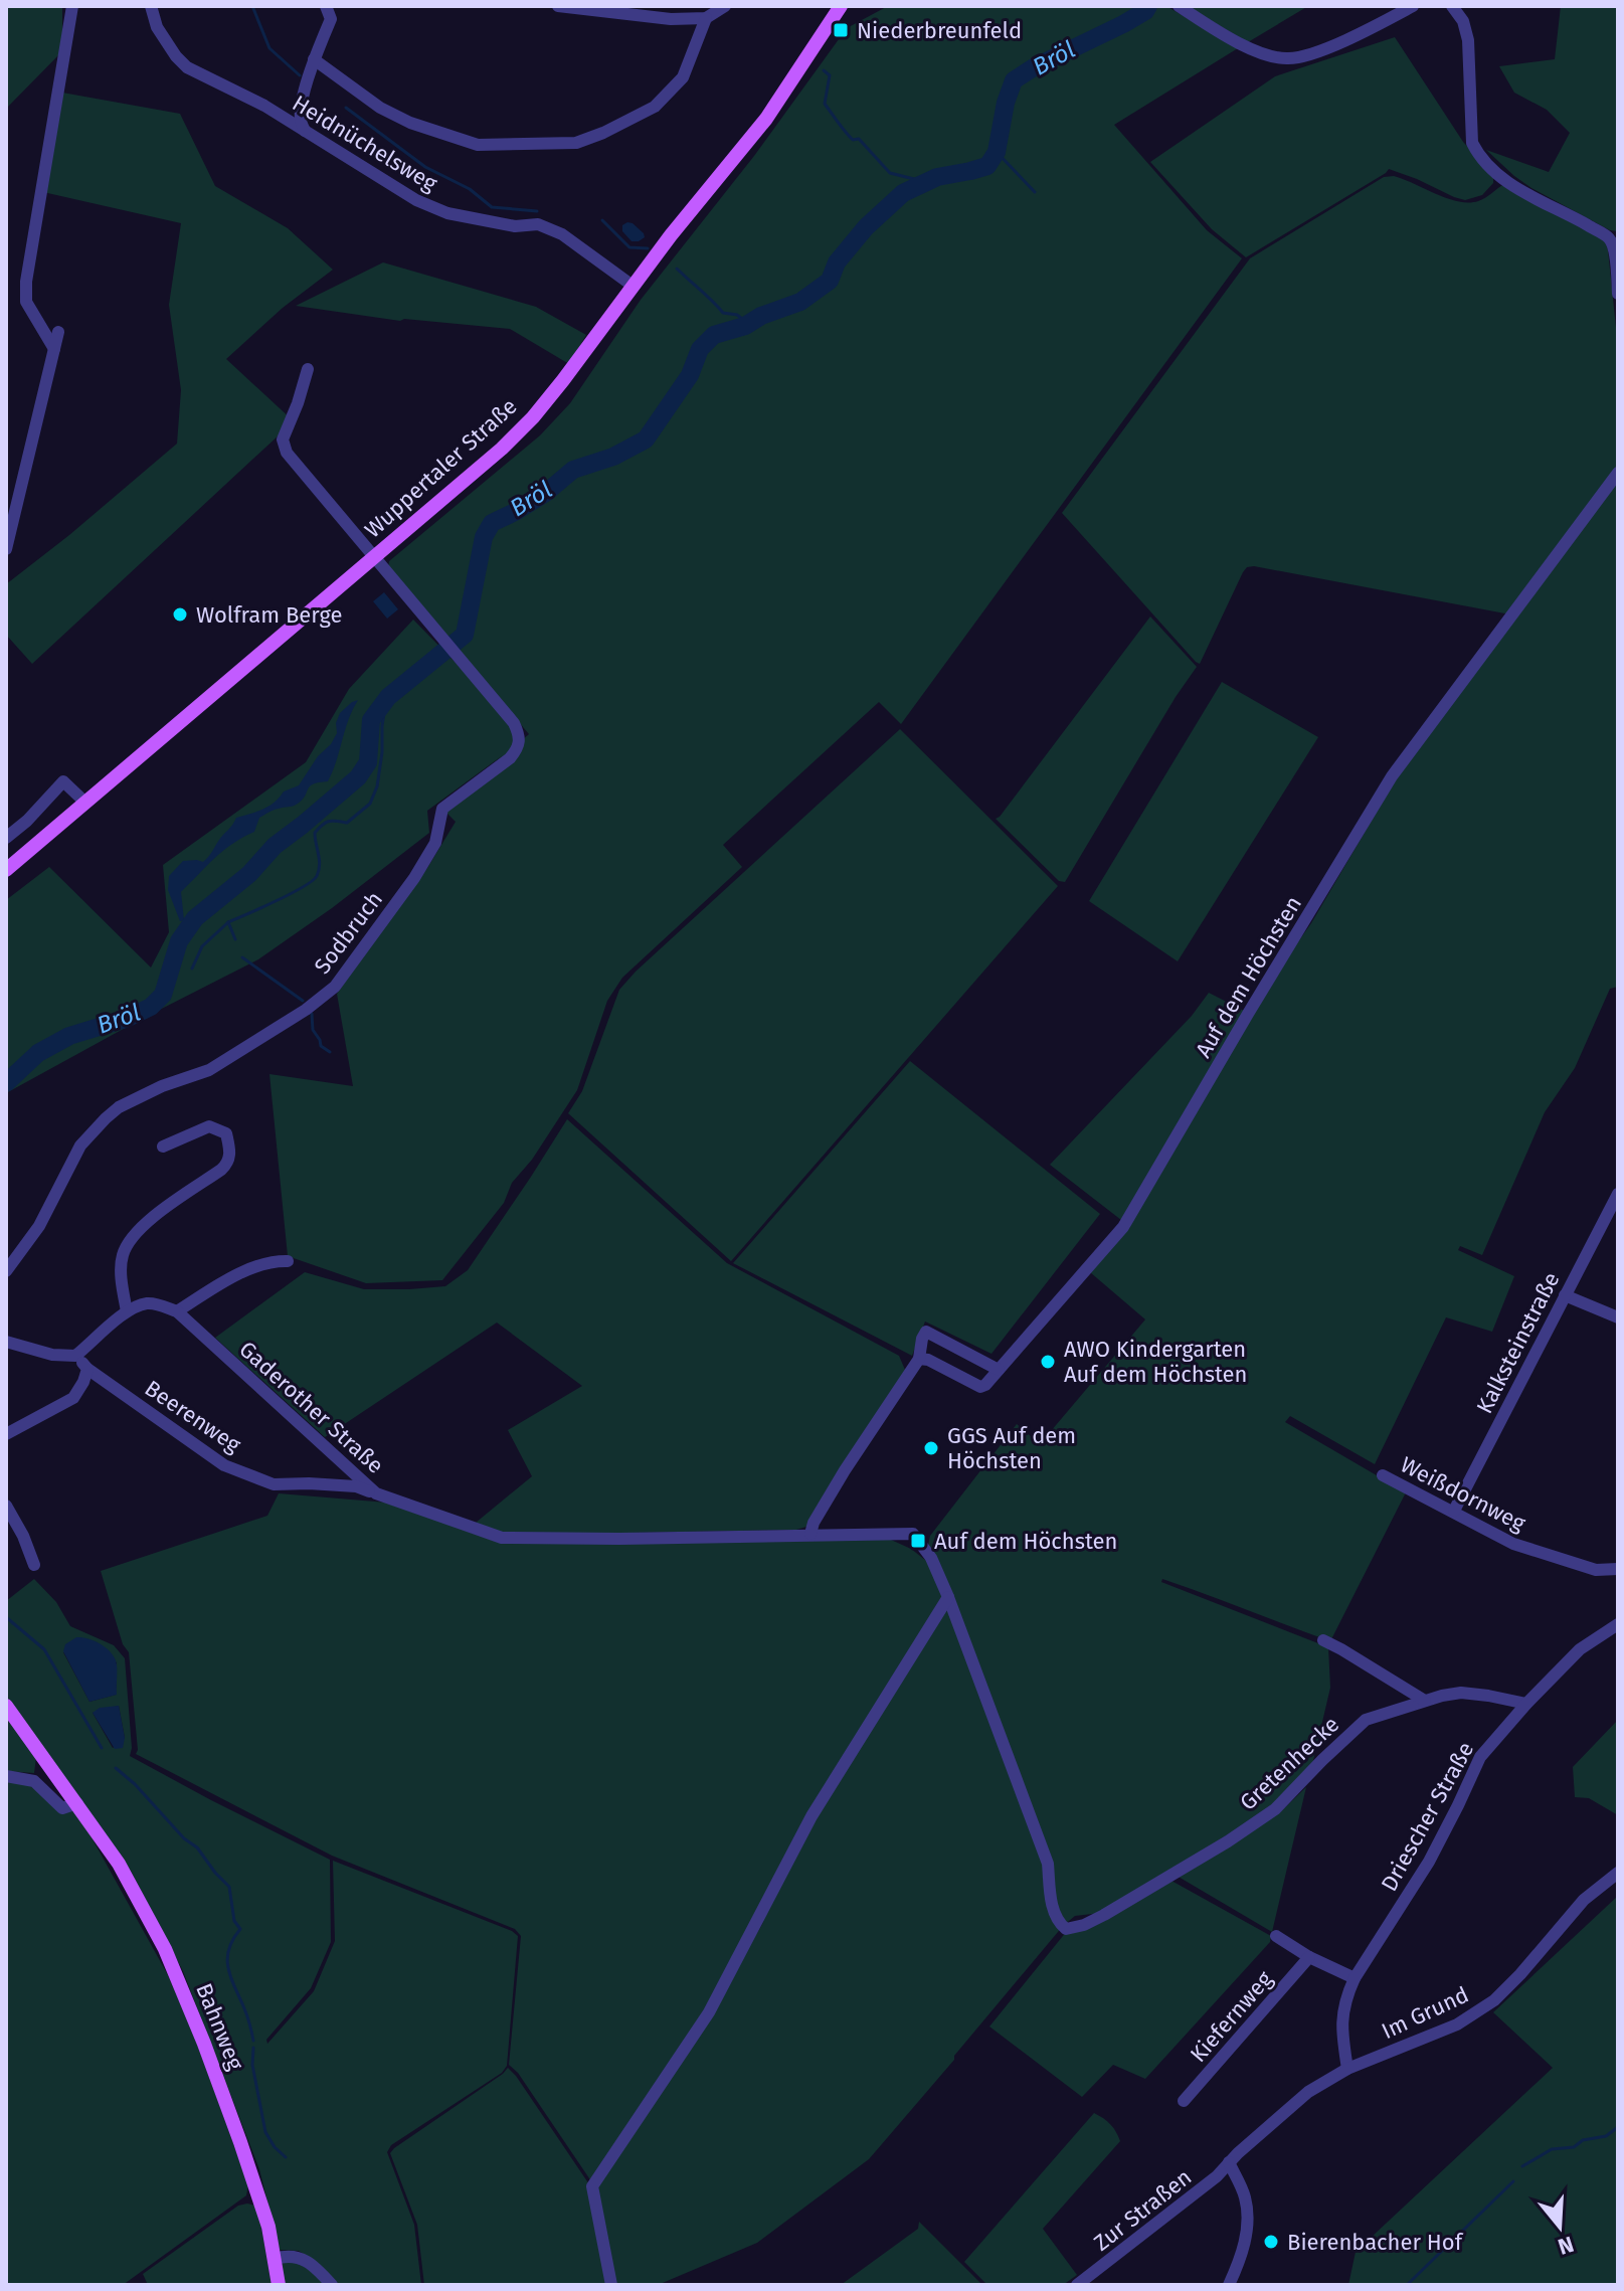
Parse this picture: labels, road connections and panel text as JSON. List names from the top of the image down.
{
  "streets": {
    "main road": ["Wuppertaler Straße", "Bahnweg"],
    "street": [
      "Heidnüchelsweg",
      "Sodbruch",
      "Auf dem Höchsten",
      "Kalksteinstraße",
      "Gaderother Straße",
      "Beerenweg",
      "Weißdornweg",
      "Gretenhecke",
      "Driescher Straße",
      "Im Grund",
      "Kiefernweg",
      "Zur Straßen"
    ]
  },
  "crossings": [
    ["Heidnüchelsweg", "Wuppertaler Straße"],
    ["Wuppertaler Straße", "Sodbruch"],
    ["Kalksteinstraße", "Weißdornweg"],
    ["Gaderother Straße", "Beerenweg"],
    ["Gaderother Straße", "Gretenhecke"],
    ["Gretenhecke", "Driescher Straße"],
    ["Driescher Straße", "Im Grund"],
    ["Im Grund", "Zur Straßen"]
  ],
  "water": ["Bröl"],
  "places": {
    "transit": ["Niederbreunfeld", "Auf dem Höchsten"],
    "other": [
      "Wolfram Berge",
      "AWO Kindergarten Auf dem Höchsten",
      "GGS Auf dem Höchsten",
      "Bierenbacher Hof"
    ]
  },
  "north": "bottom"
}
